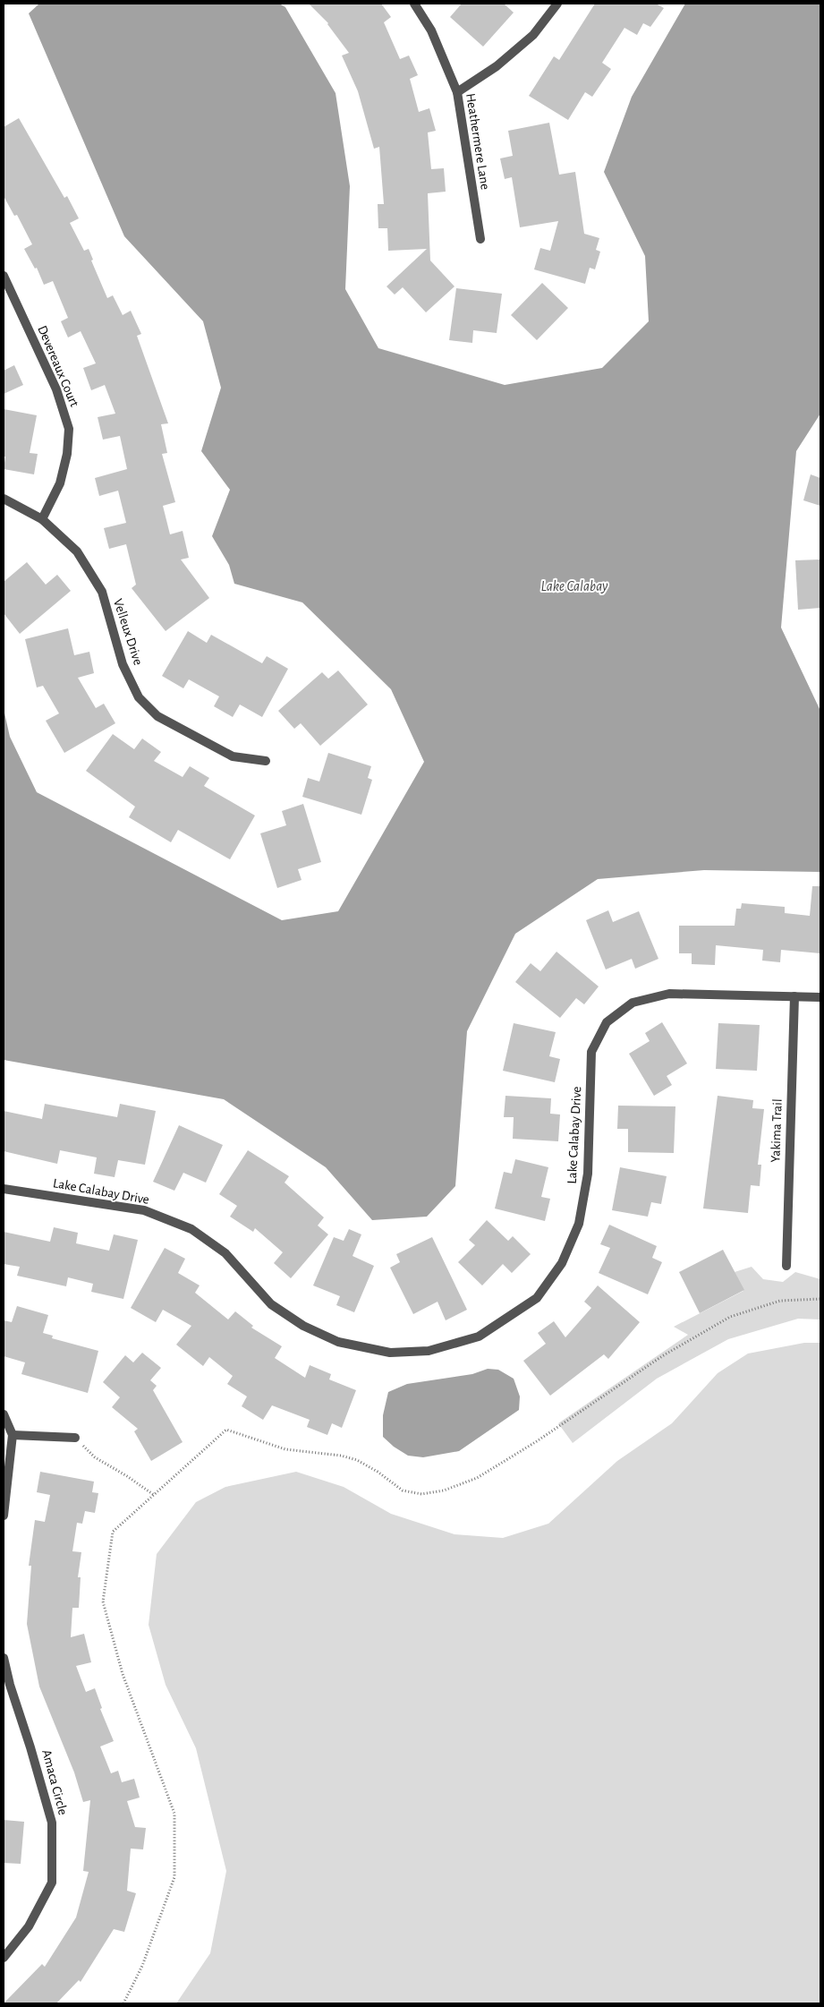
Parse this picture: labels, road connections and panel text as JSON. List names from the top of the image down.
{
  "streets": {
    "street": [
      "Heathermere Lane",
      "Devereaux Court",
      "Velleux Drive",
      "Yakima Trail",
      "Lake Calabay Drive",
      "Amaca Circle"
    ]
  },
  "crossings": [
    ["Devereaux Court", "Velleux Drive"],
    ["Yakima Trail", "Lake Calabay Drive"]
  ],
  "water": ["Lake Calabay"]
}
